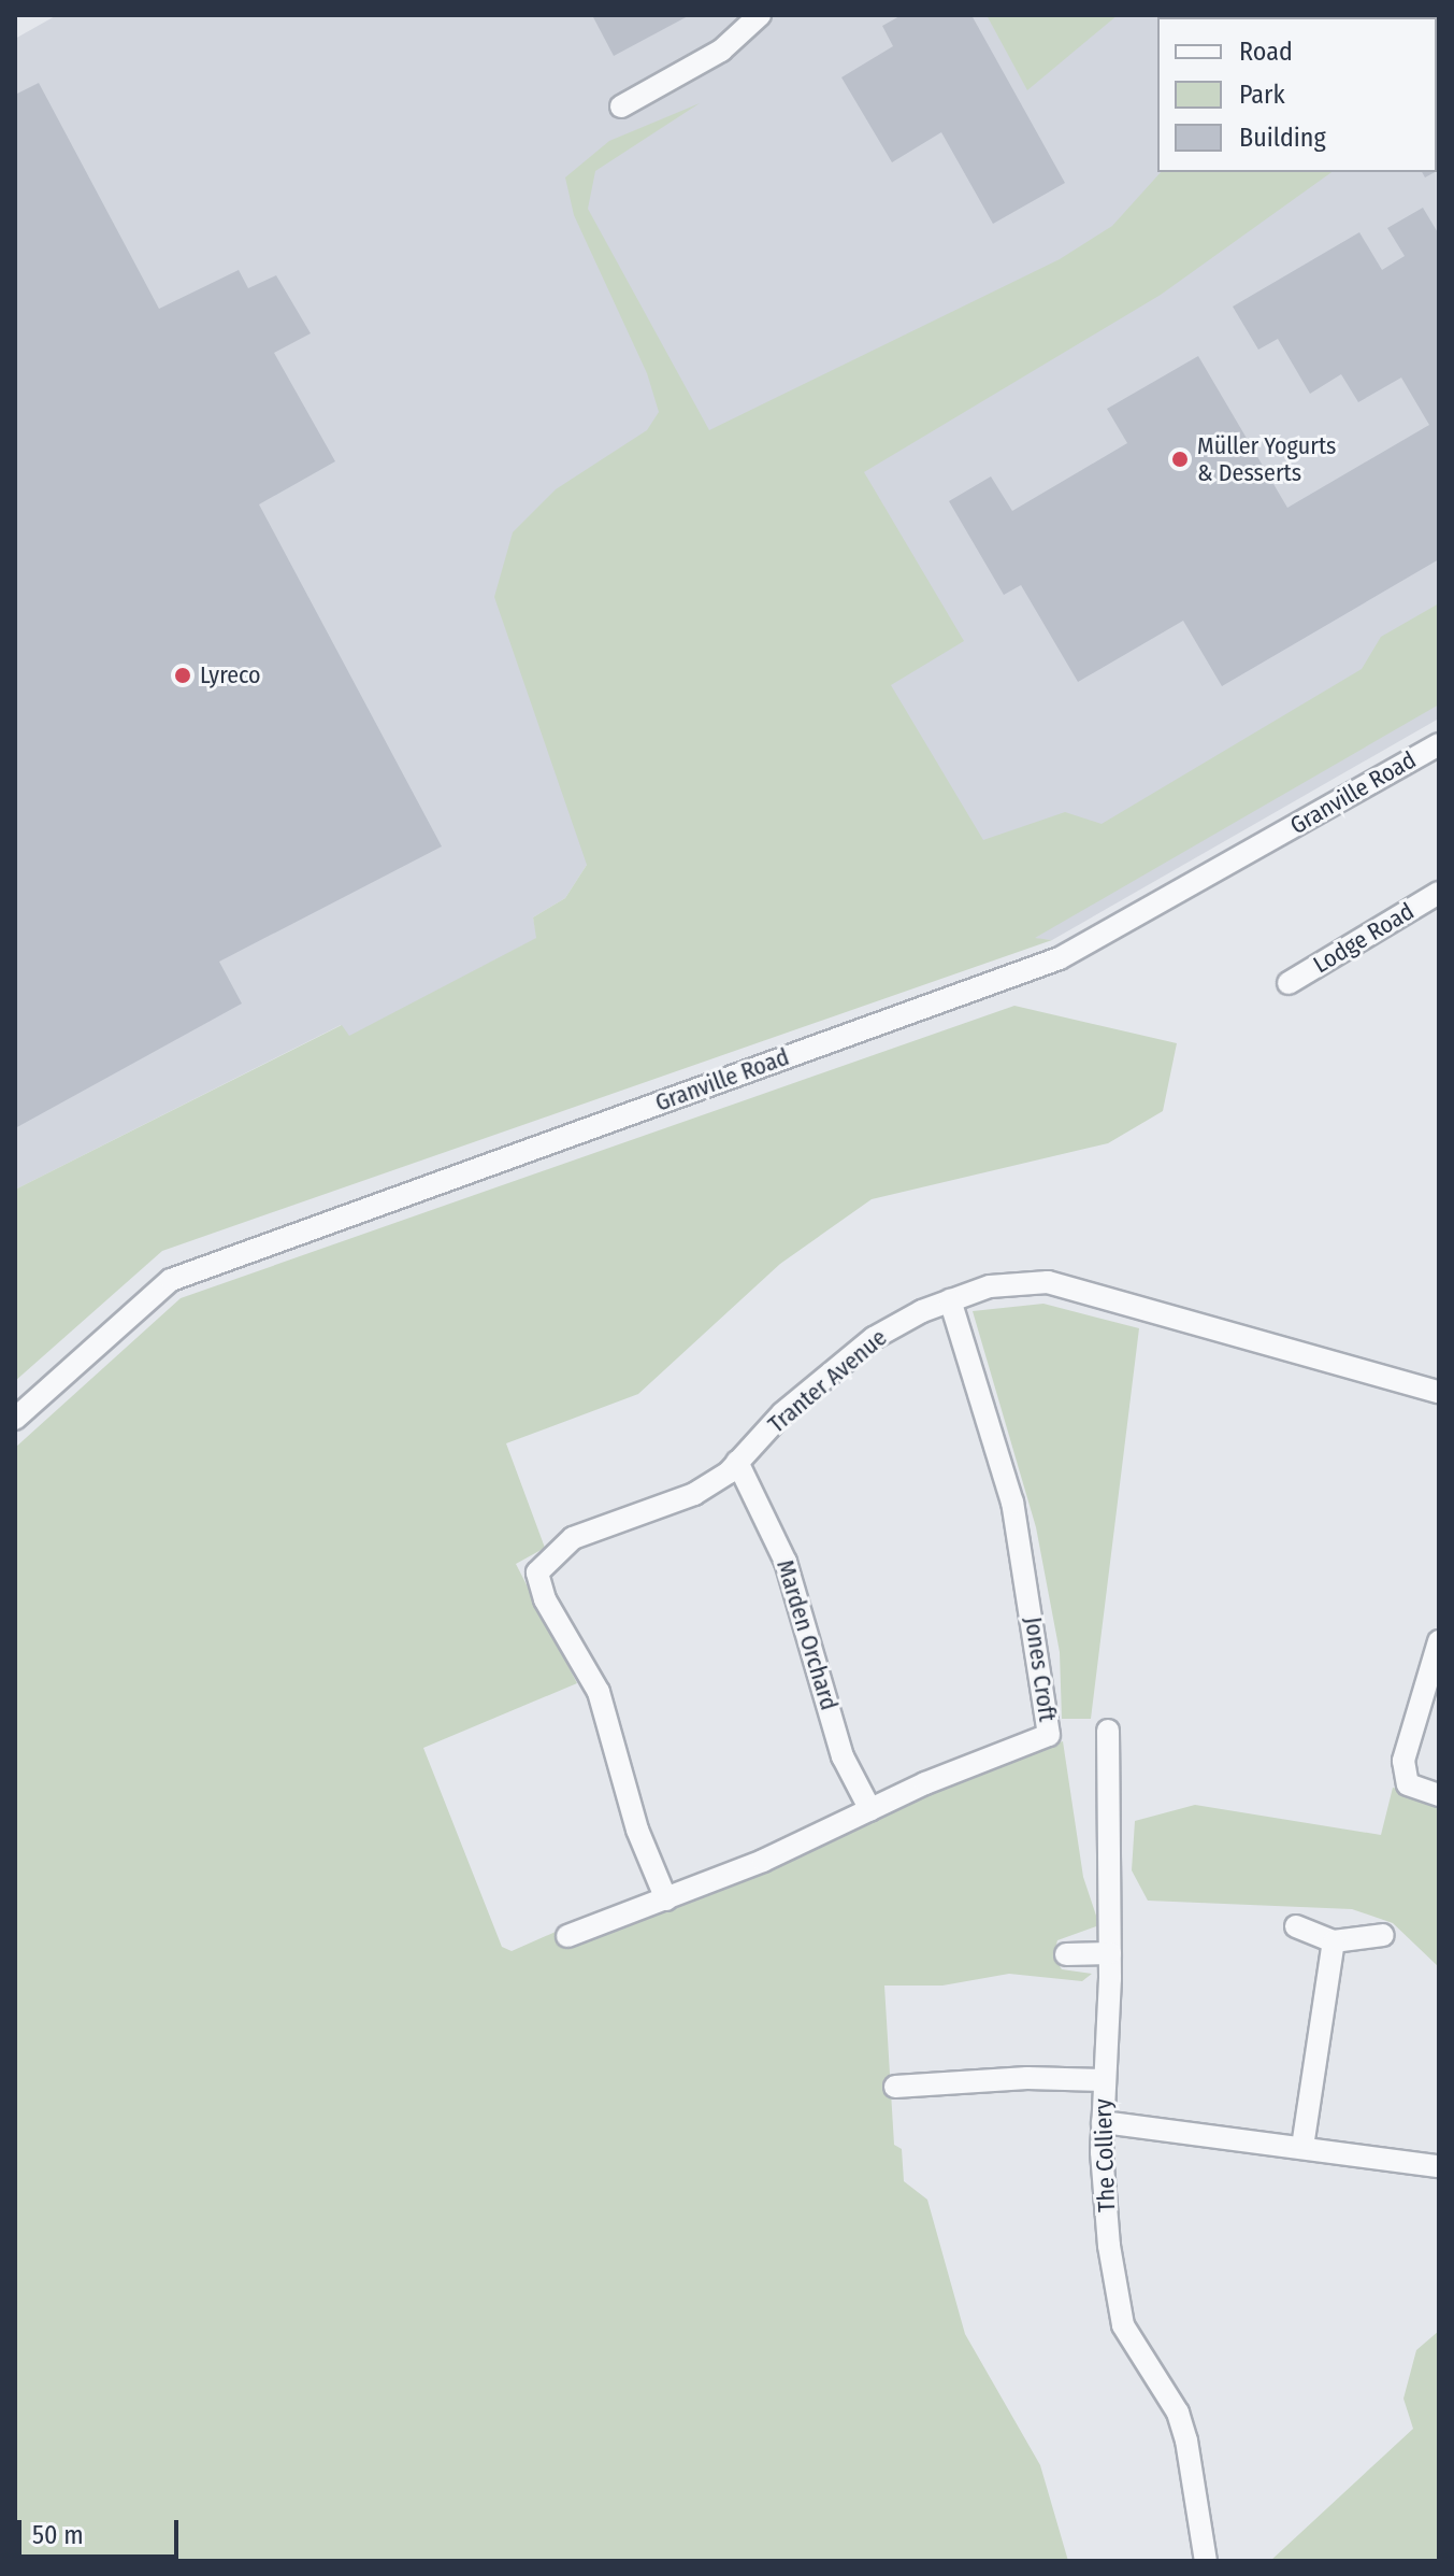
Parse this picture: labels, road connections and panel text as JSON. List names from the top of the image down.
{
  "streets": {
    "street": [
      "Granville Road",
      "Lodge Road",
      "Tranter Avenue",
      "Marden Orchard",
      "Jones Croft",
      "The Colliery"
    ]
  },
  "crossings": [
    ["Tranter Avenue", "Marden Orchard"],
    ["Tranter Avenue", "Jones Croft"],
    ["Marden Orchard", "Jones Croft"]
  ],
  "places": ["Müller Yogurts & Desserts", "Lyreco"],
  "legend": ["Road", "Park", "Building"],
  "scale_bar": "50 m"
}
